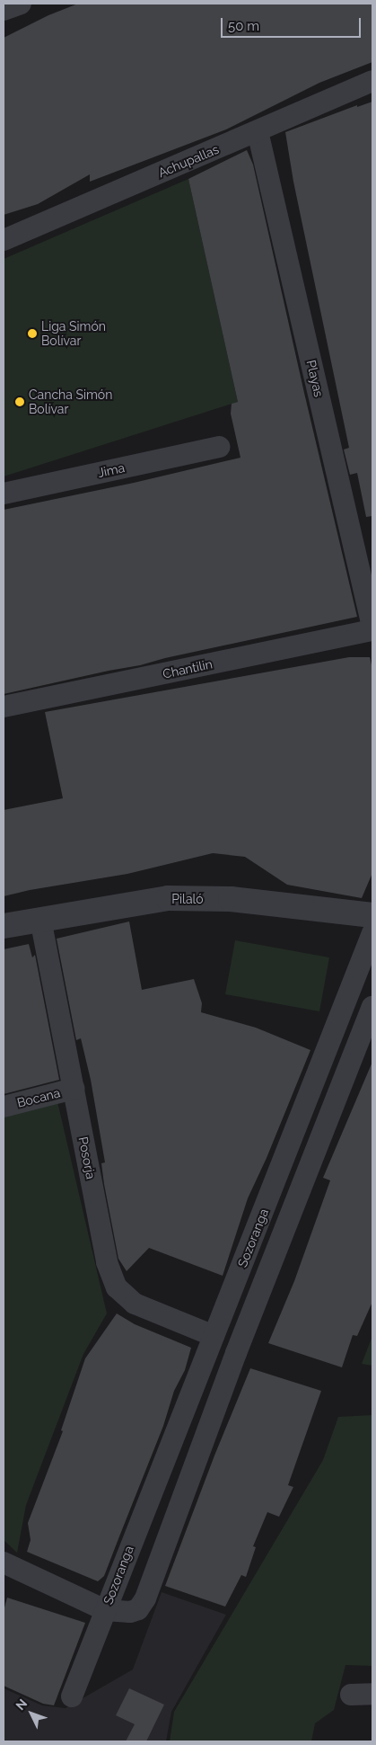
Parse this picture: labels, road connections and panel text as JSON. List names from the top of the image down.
{
  "streets": {
    "street": [
      "Achupallas",
      "Playas",
      "Jima",
      "Chantilin",
      "Pilaló",
      "Bocana",
      "Posorja",
      "Sozoranga"
    ]
  },
  "crossings": [
    ["Achupallas", "Playas"],
    ["Pilaló", "Posorja"],
    ["Bocana", "Posorja"],
    ["Posorja", "Sozoranga"]
  ],
  "places": ["Liga Simón Bolívar", "Cancha Simón Bolívar"],
  "scale_bar": "50 m",
  "north": "top left"
}
